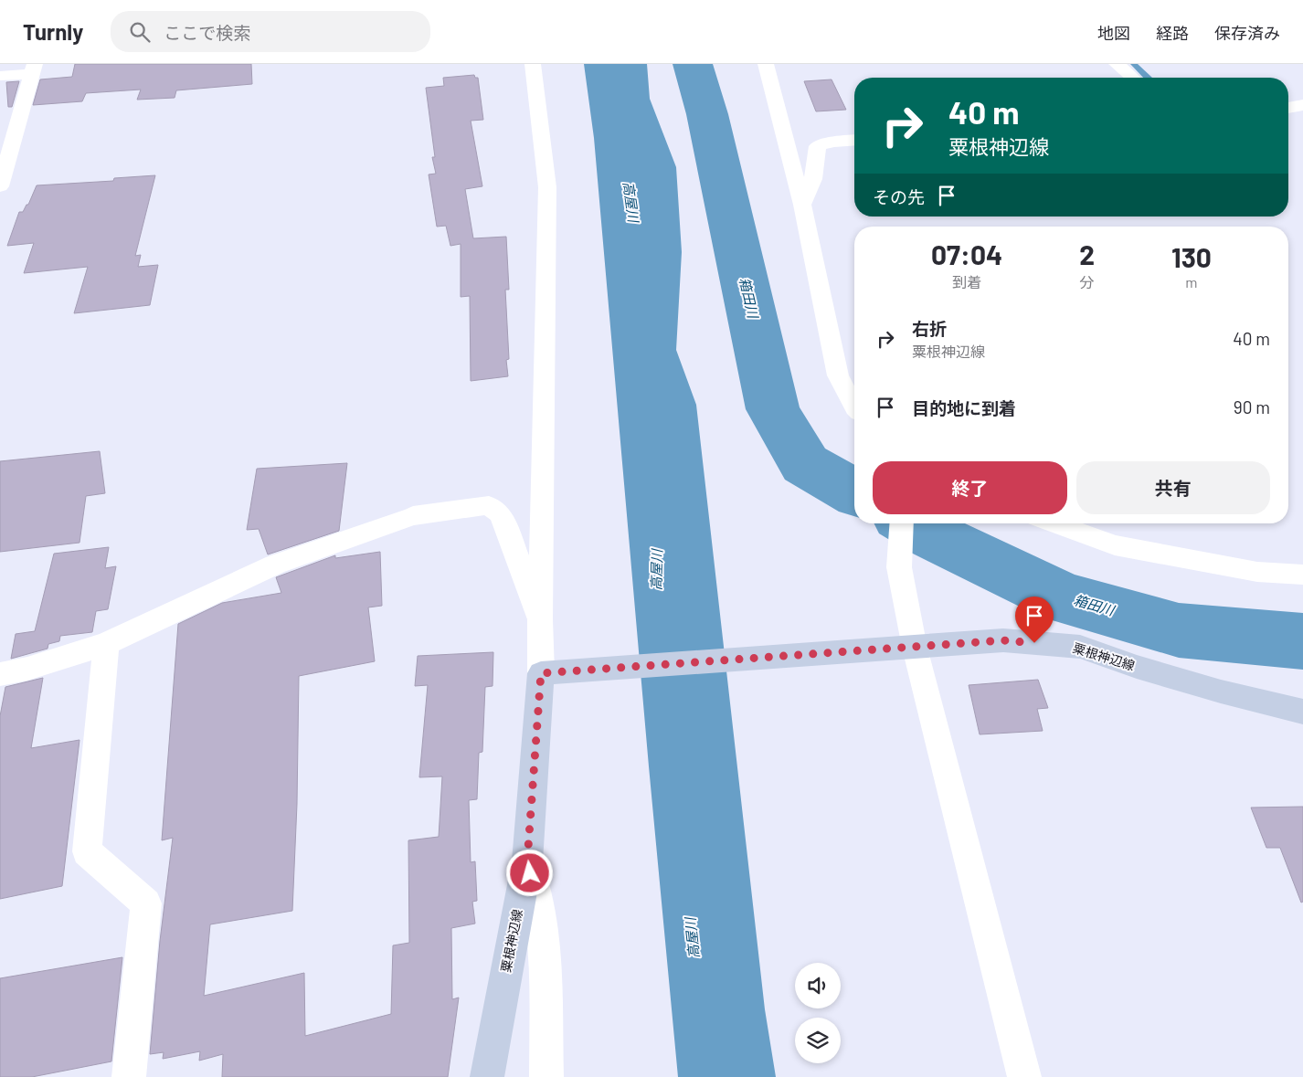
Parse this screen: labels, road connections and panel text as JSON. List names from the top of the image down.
{
  "streets": {
    "main road": ["粟根神辺線"]
  },
  "water": ["高屋川", "箱田川"],
  "page": {
    "header": "Turnly",
    "search": "ここで検索",
    "nav": ["地図", "経路", "保存済み"],
    "turn": ["40 m", "粟根神辺線"],
    "then": "その先",
    "eta": [
      "07:04",
      "到着",
      "2",
      "分",
      "130",
      "m"
    ],
    "list": [
      {
        "name": "右折",
        "note": "粟根神辺線",
        "value": "40 m"
      },
      {
        "name": "目的地に到着",
        "value": "90 m"
      }
    ],
    "buttons": ["終了", "共有"]
  }
}
